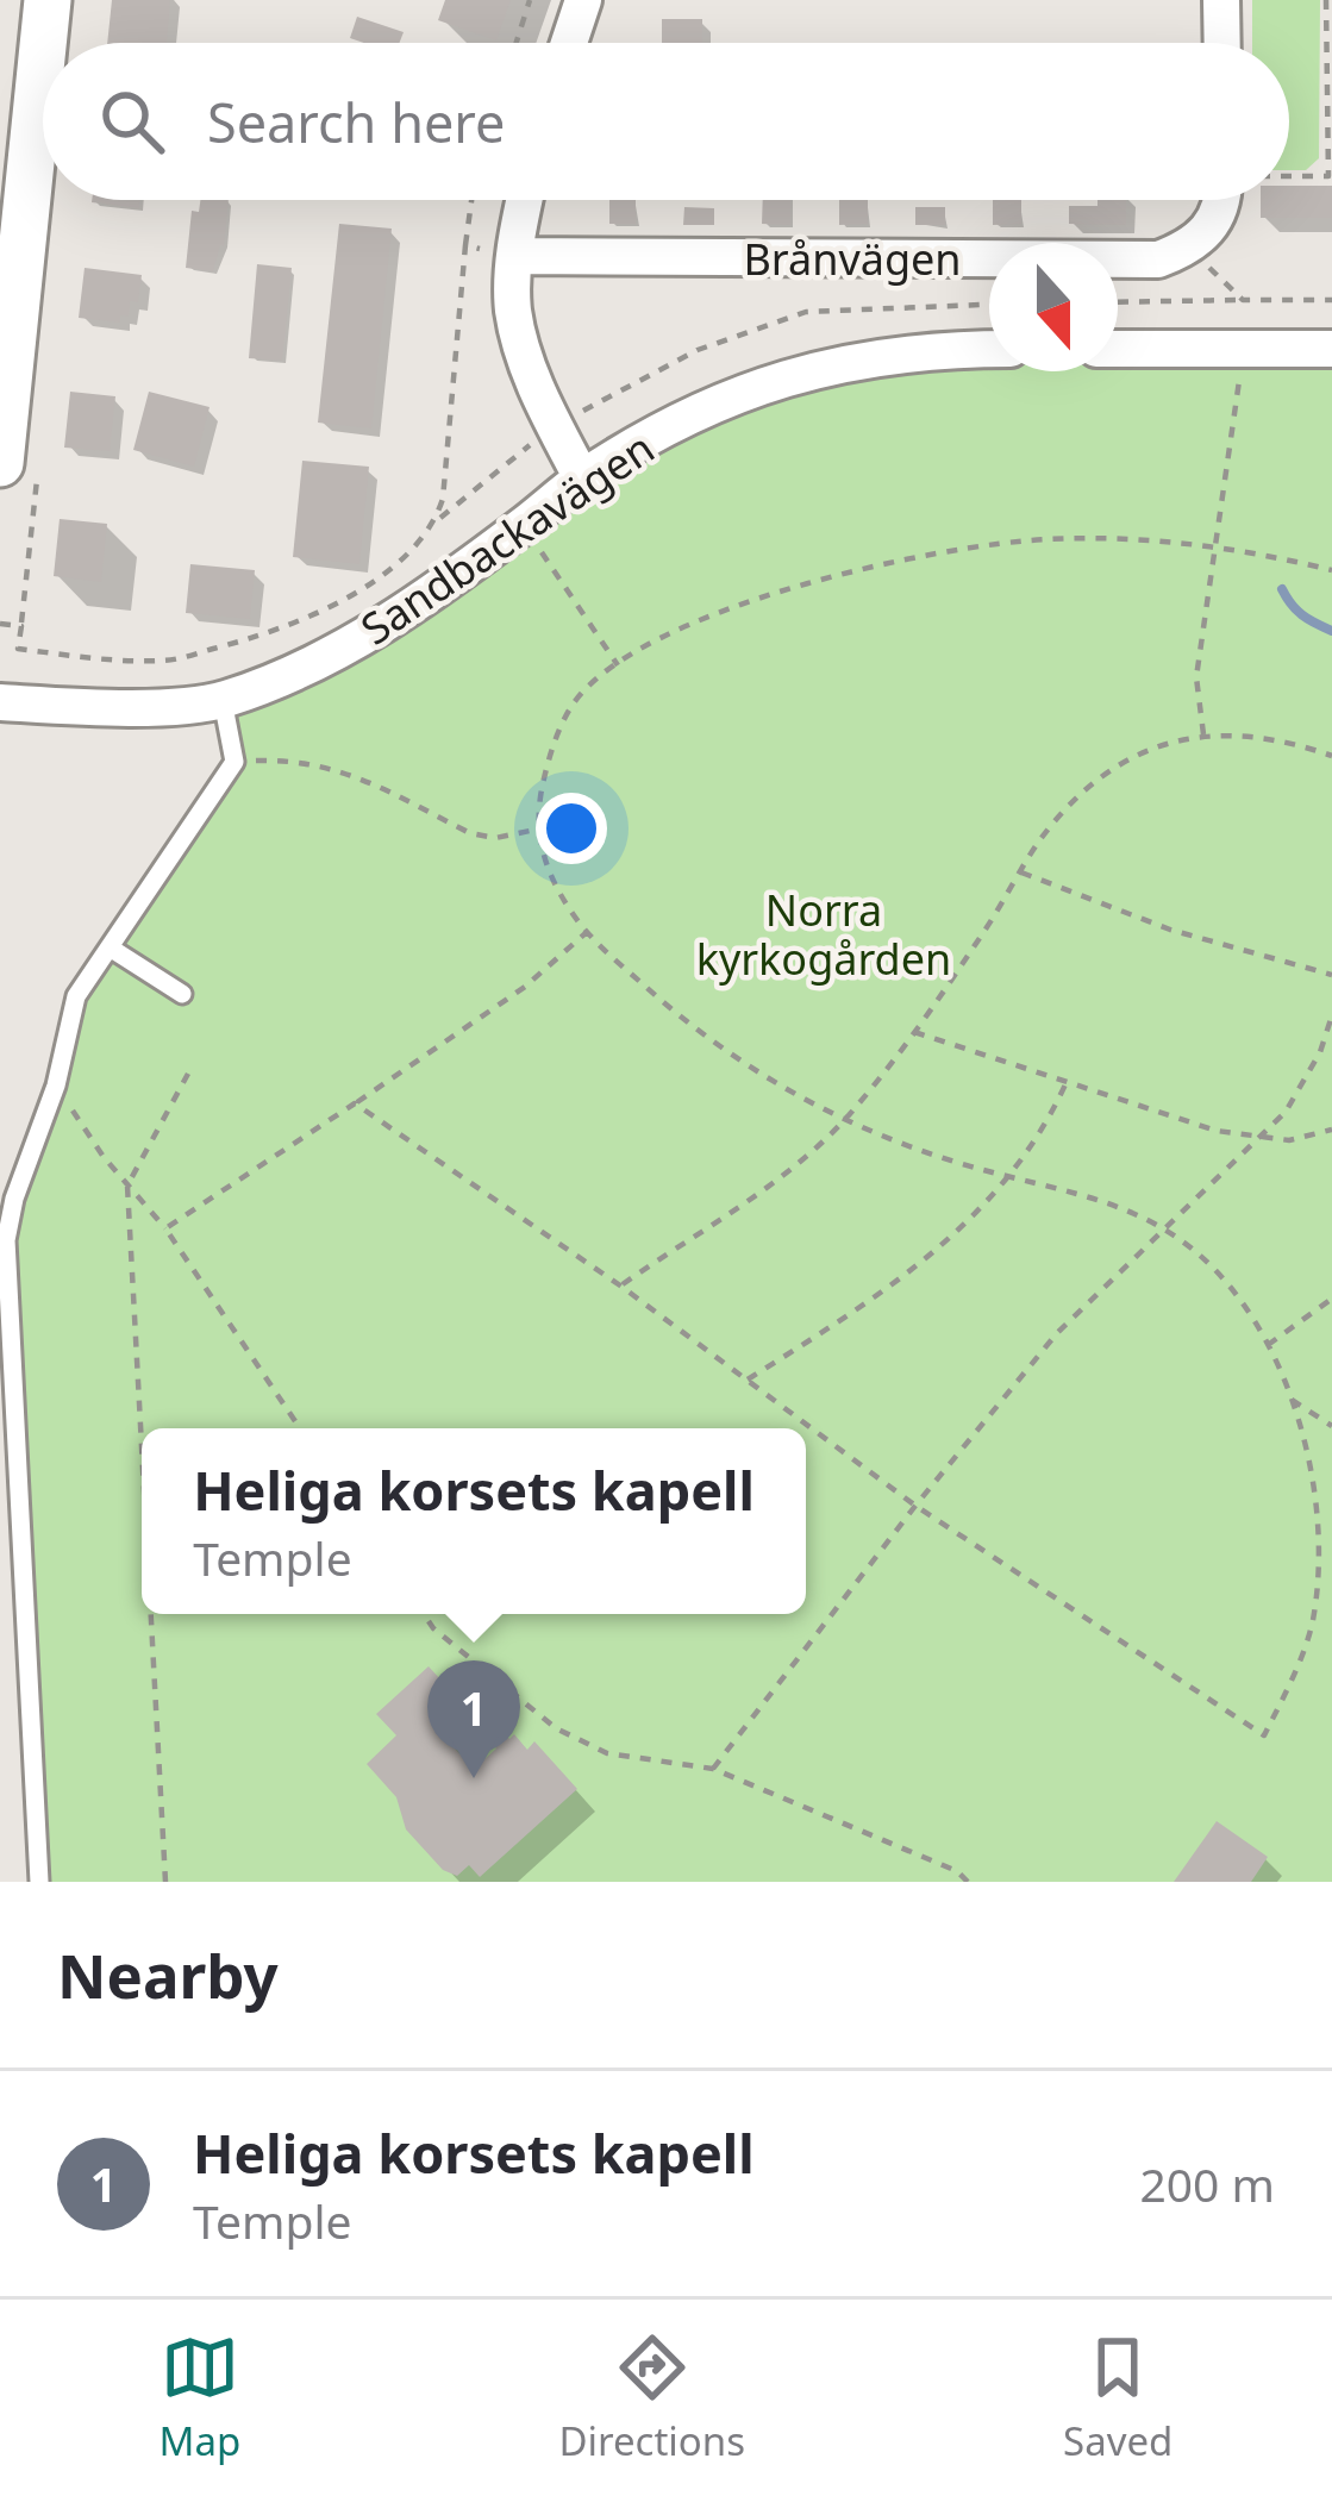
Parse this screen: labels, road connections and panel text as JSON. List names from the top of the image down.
{
  "streets": {
    "street": ["Brånvägen", "Sandbackavägen"]
  },
  "parks": ["Norra kyrkogården"],
  "north": "bottom",
  "page": {
    "search": "Search here",
    "popup": ["Heliga korsets kapell", "Temple"],
    "pins": "1",
    "heading": "Nearby",
    "list": [
      {
        "mark": "1",
        "name": "Heliga korsets kapell",
        "note": "Temple",
        "value": "200 m"
      }
    ],
    "nav": ["Map", "Directions", "Saved"]
  }
}
